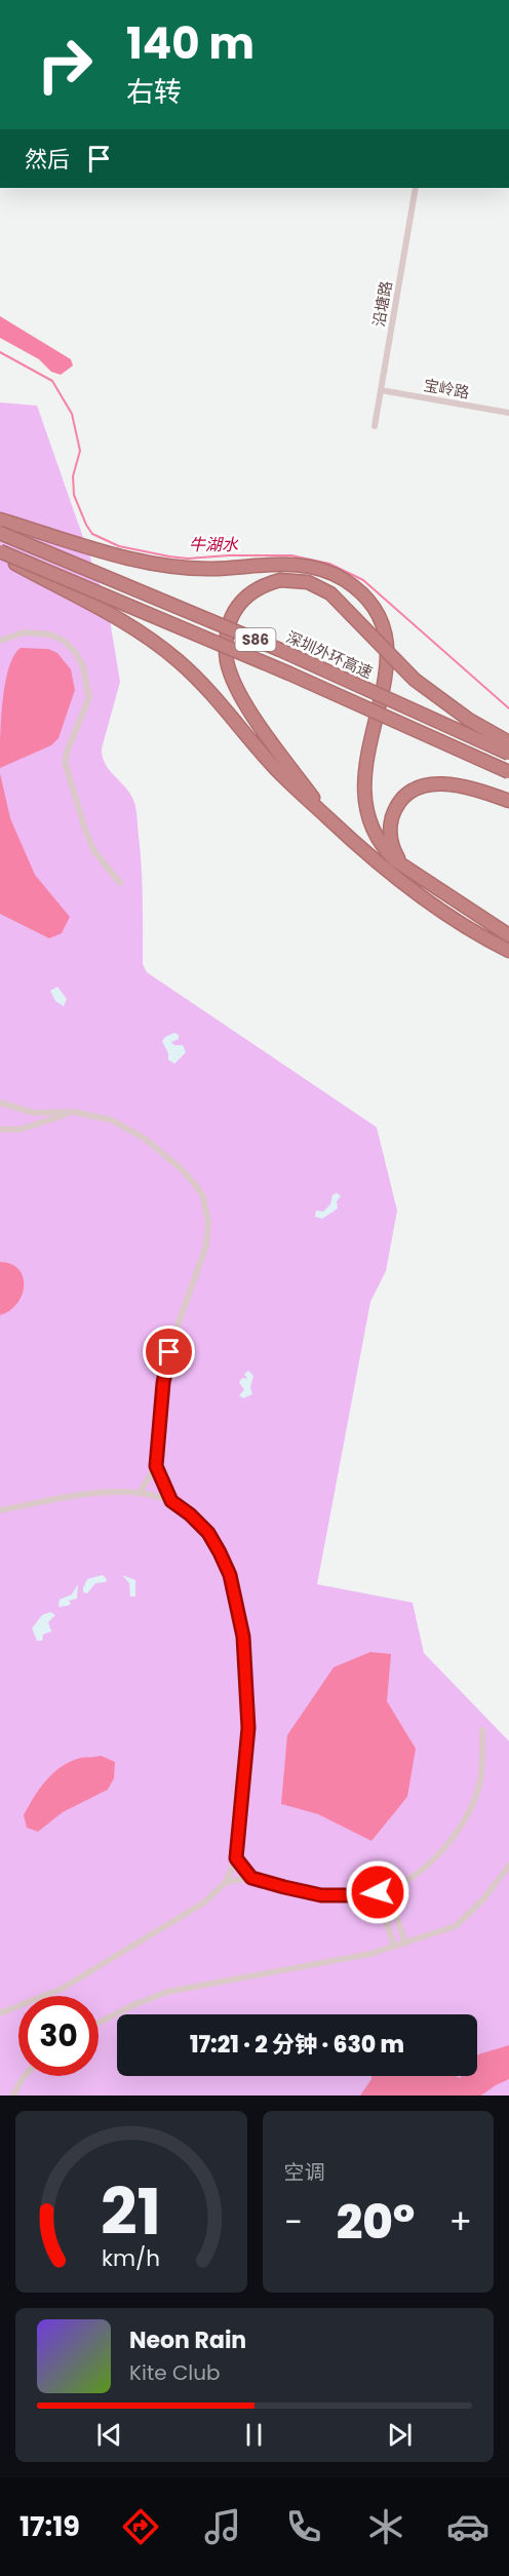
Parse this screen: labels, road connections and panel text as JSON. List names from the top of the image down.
{
  "streets": {
    "highway": ["S86", "深圳外环高速"],
    "street": ["沿塘路", "宝岭路"]
  },
  "crossings": [
    ["沿塘路", "宝岭路"]
  ],
  "water": ["牛湖水"],
  "page": {
    "turn": ["140 m", "右转"],
    "then": "然后",
    "limit": "30",
    "trip": "17:21 · 2 分钟 · 630 m",
    "tile": "空调",
    "heat": ["−", "20°", "+"],
    "song": ["Neon Rain", "Kite Club"],
    "tabs": "17:19",
    "gauge": ["21", "km/h"]
  }
}
